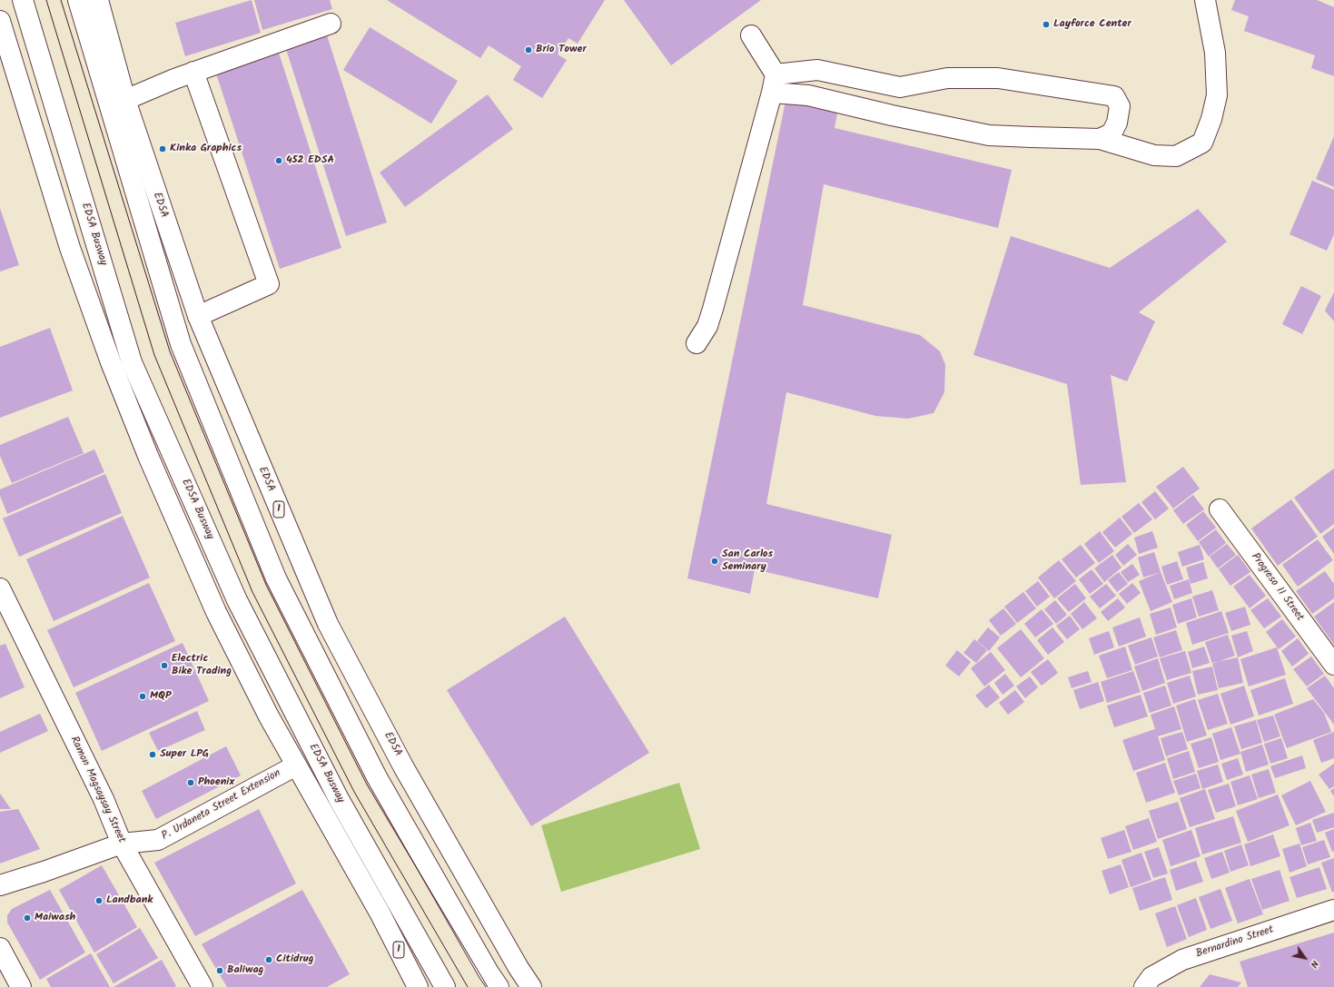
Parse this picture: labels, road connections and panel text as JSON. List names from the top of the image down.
{
  "streets": {
    "main road": [
      "EDSA",
      "EDSA Busway",
      "1",
      "Progreso II Street",
      "Ramon Magsaysay Street",
      "P. Urdaneta Street Extension",
      "Bernardino Street"
    ]
  },
  "crossings": [
    ["1", "P. Urdaneta Street Extension"],
    ["Ramon Magsaysay Street", "P. Urdaneta Street Extension"]
  ],
  "places": [
    "Layforce Center",
    "Brio Tower",
    "Kinka Graphics",
    "452 EDSA",
    "San Carlos Seminary",
    "Electric Bike Trading",
    "MQP",
    "Super LPG",
    "Phoenix",
    "Landbank",
    "Maiwash",
    "Citidrug",
    "Baliwag"
  ],
  "north": "bottom right"
}
